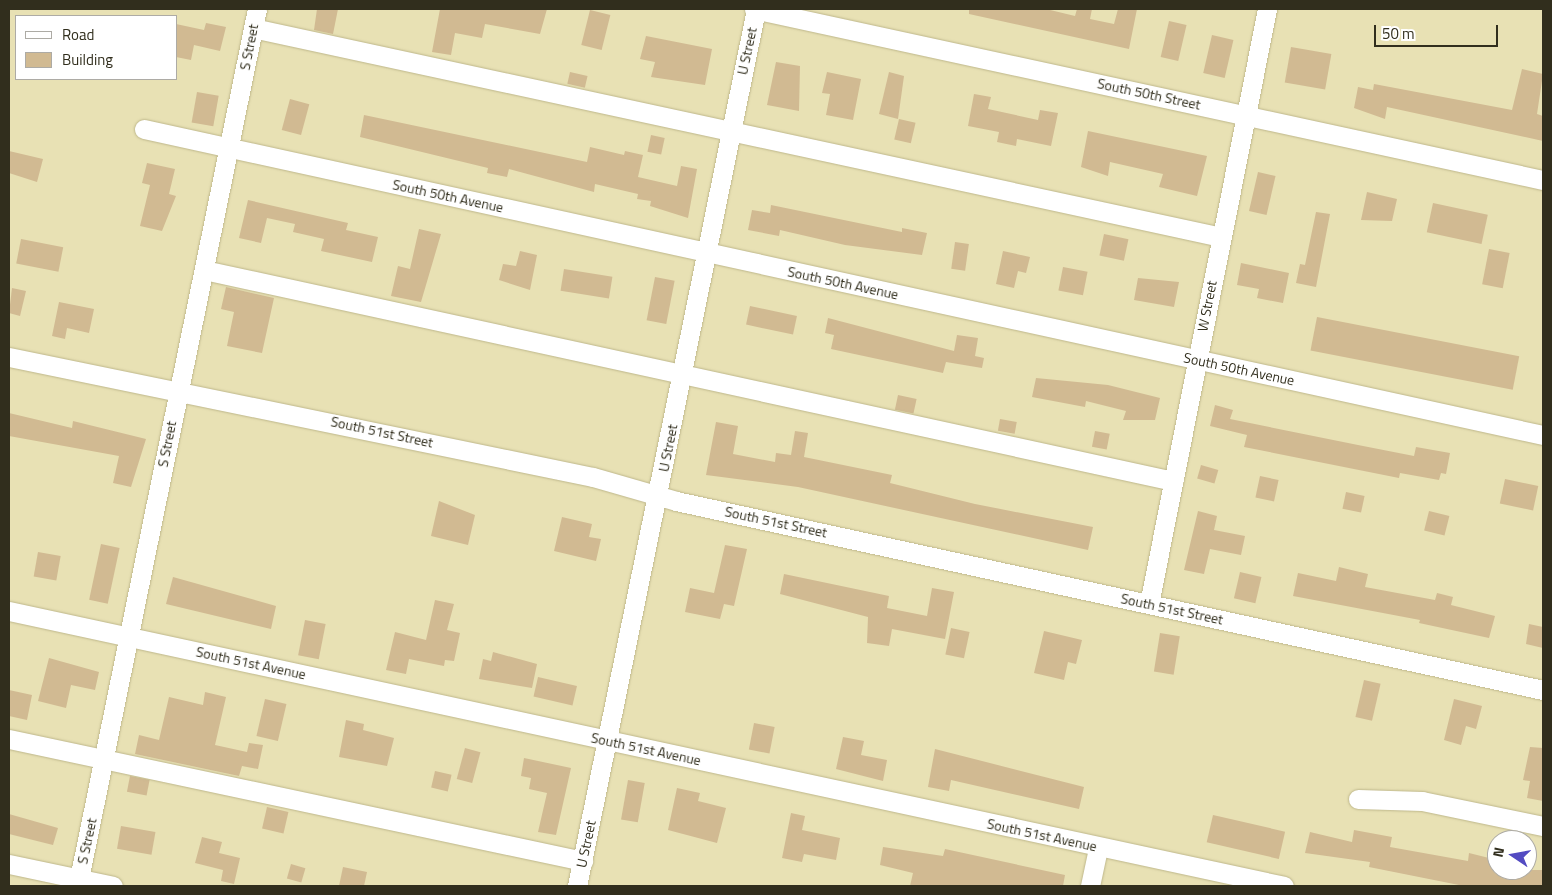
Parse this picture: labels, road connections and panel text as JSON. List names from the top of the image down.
{
  "streets": {
    "street": [
      "S Street",
      "U Street",
      "South 50th Street",
      "South 50th Avenue",
      "W Street",
      "South 51st Street",
      "South 51st Avenue"
    ]
  },
  "crossings": [
    ["S Street", "South 50th Avenue"],
    ["S Street", "South 51st Street"],
    ["S Street", "South 51st Avenue"],
    ["U Street", "South 50th Street"],
    ["U Street", "South 50th Avenue"],
    ["U Street", "South 51st Street"],
    ["U Street", "South 51st Avenue"],
    ["South 50th Street", "W Street"],
    ["South 50th Avenue", "W Street"],
    ["W Street", "South 51st Street"]
  ],
  "legend": ["Road", "Building"],
  "scale_bar": "50 m",
  "north": "left"
}
